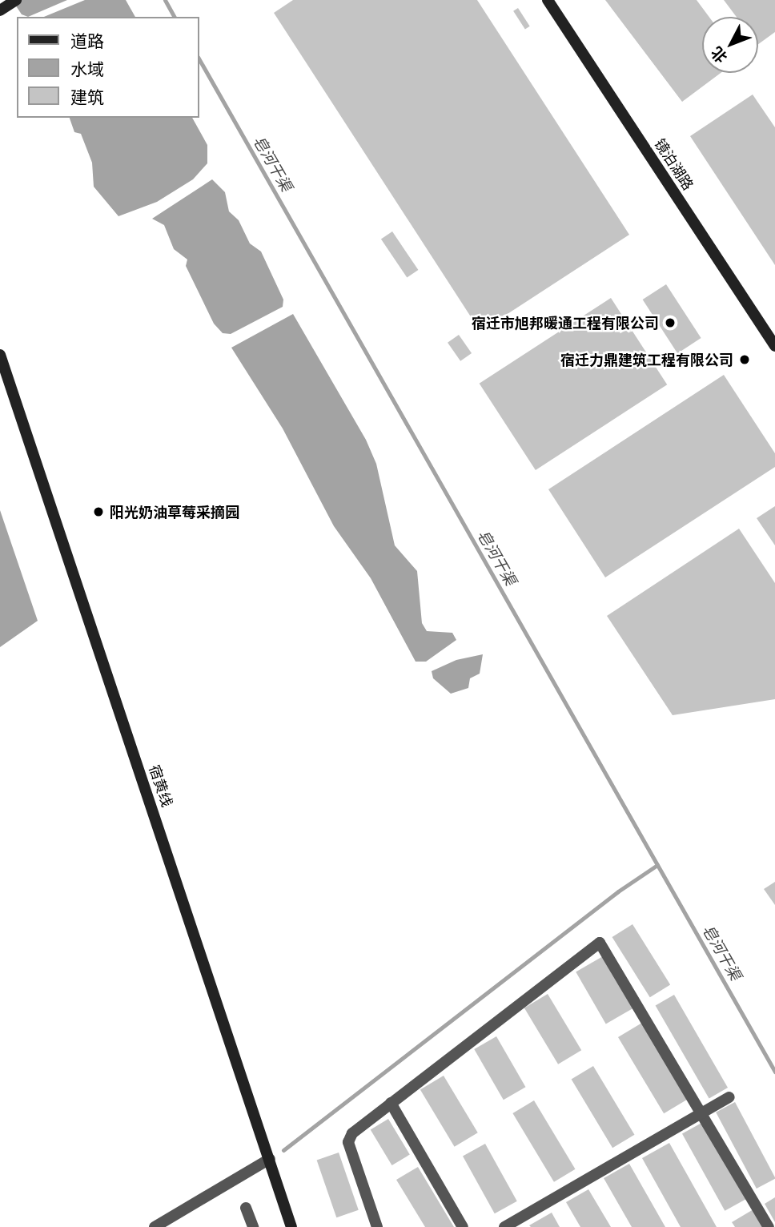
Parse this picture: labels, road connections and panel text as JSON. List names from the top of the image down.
{
  "streets": {
    "main road": ["镜泊湖路", "宿黄线"]
  },
  "water": ["皂河干渠"],
  "places": ["宿迁市旭邦暖通工程有限公司", "宿迁力鼎建筑工程有限公司", "阳光奶油草莓采摘园"],
  "legend": ["道路", "水域", "建筑"],
  "north": "bottom left"
}
